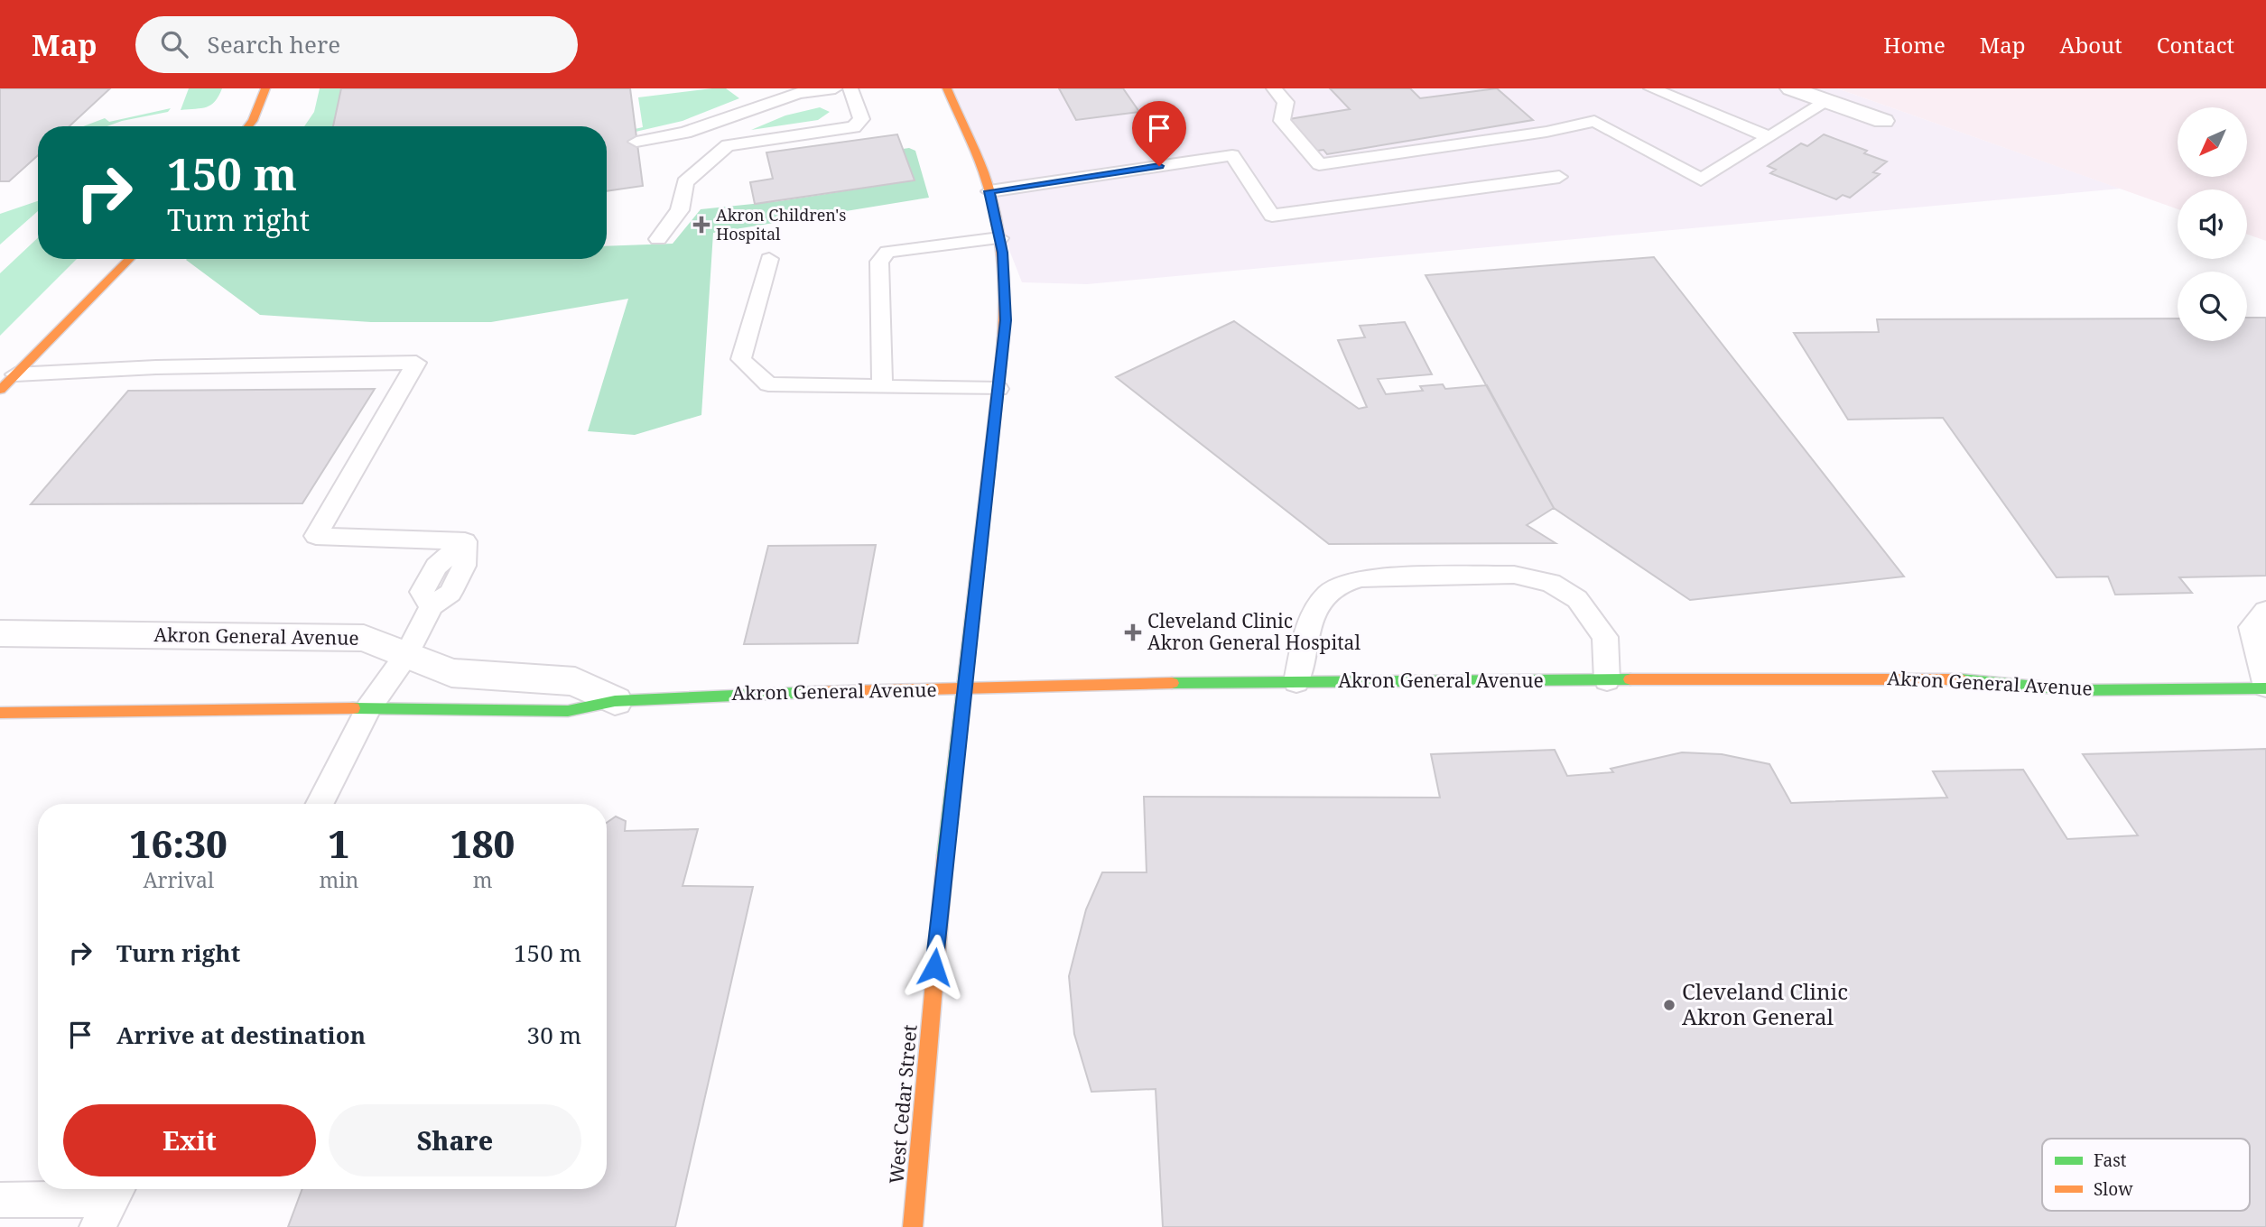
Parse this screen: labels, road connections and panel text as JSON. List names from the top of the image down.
{
  "streets": {
    "main road": ["Akron General Avenue", "West Cedar Street"]
  },
  "crossings": [
    ["Akron General Avenue", "West Cedar Street"]
  ],
  "places": {
    "health": ["Akron Children's Hospital", "Cleveland Clinic Akron General Hospital"],
    "other": ["Cleveland Clinic Akron General"]
  },
  "legend": ["Fast", "Slow"],
  "north": "bottom left",
  "page": {
    "header": "Map",
    "search": "Search here",
    "nav": [
      "Home",
      "Map",
      "About",
      "Contact"
    ],
    "turn": ["150 m", "Turn right"],
    "eta": [
      "16:30",
      "Arrival",
      "1",
      "min",
      "180",
      "m"
    ],
    "list": [
      {
        "name": "Turn right",
        "value": "150 m"
      },
      {
        "name": "Arrive at destination",
        "value": "30 m"
      }
    ],
    "buttons": ["Exit", "Share"]
  }
}
